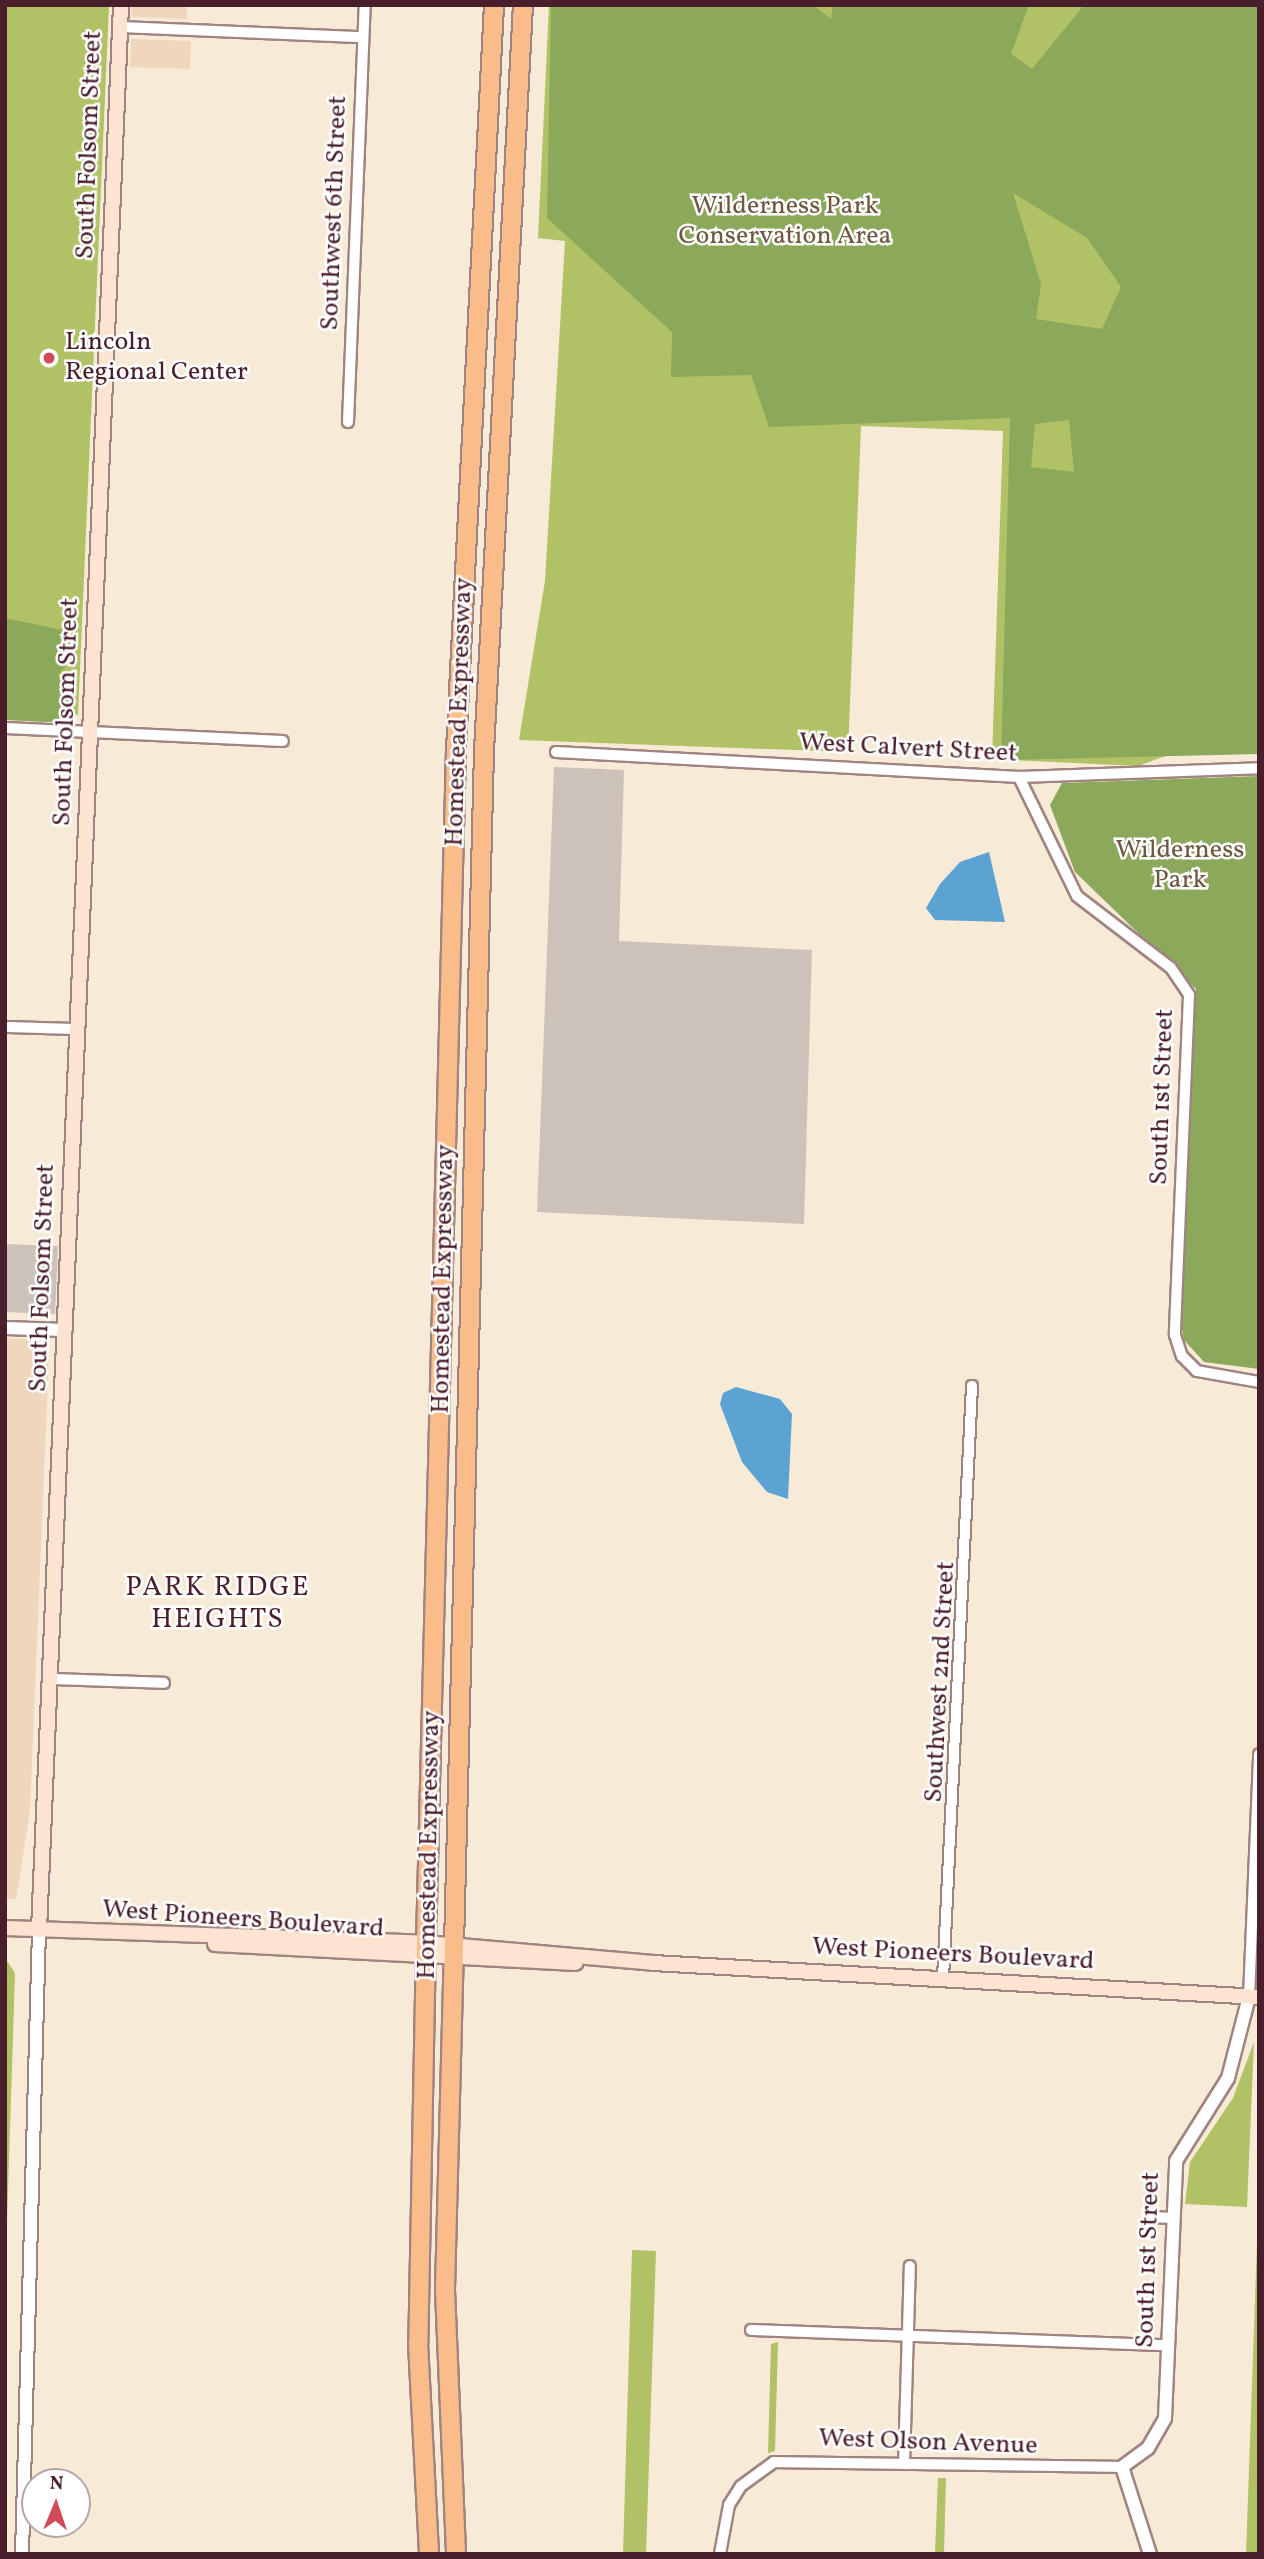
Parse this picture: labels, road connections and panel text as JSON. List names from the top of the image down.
{
  "streets": {
    "highway": ["Homestead Expressway"],
    "main road": ["South Folsom Street", "West Pioneers Boulevard"],
    "street": [
      "Southwest 6th Street",
      "West Calvert Street",
      "South 1st Street",
      "Southwest 2nd Street",
      "West Olson Avenue"
    ]
  },
  "crossings": [
    ["South Folsom Street", "West Pioneers Boulevard"],
    ["Homestead Expressway", "West Pioneers Boulevard"],
    ["West Calvert Street", "South 1st Street"],
    ["South 1st Street", "West Pioneers Boulevard"],
    ["South 1st Street", "West Olson Avenue"],
    ["Southwest 2nd Street", "West Pioneers Boulevard"]
  ],
  "districts": ["PARK RIDGE HEIGHTS"],
  "parks": ["Wilderness Park Conservation Area", "Wilderness Park"],
  "places": ["Lincoln Regional Center"],
  "north": "top"
}
